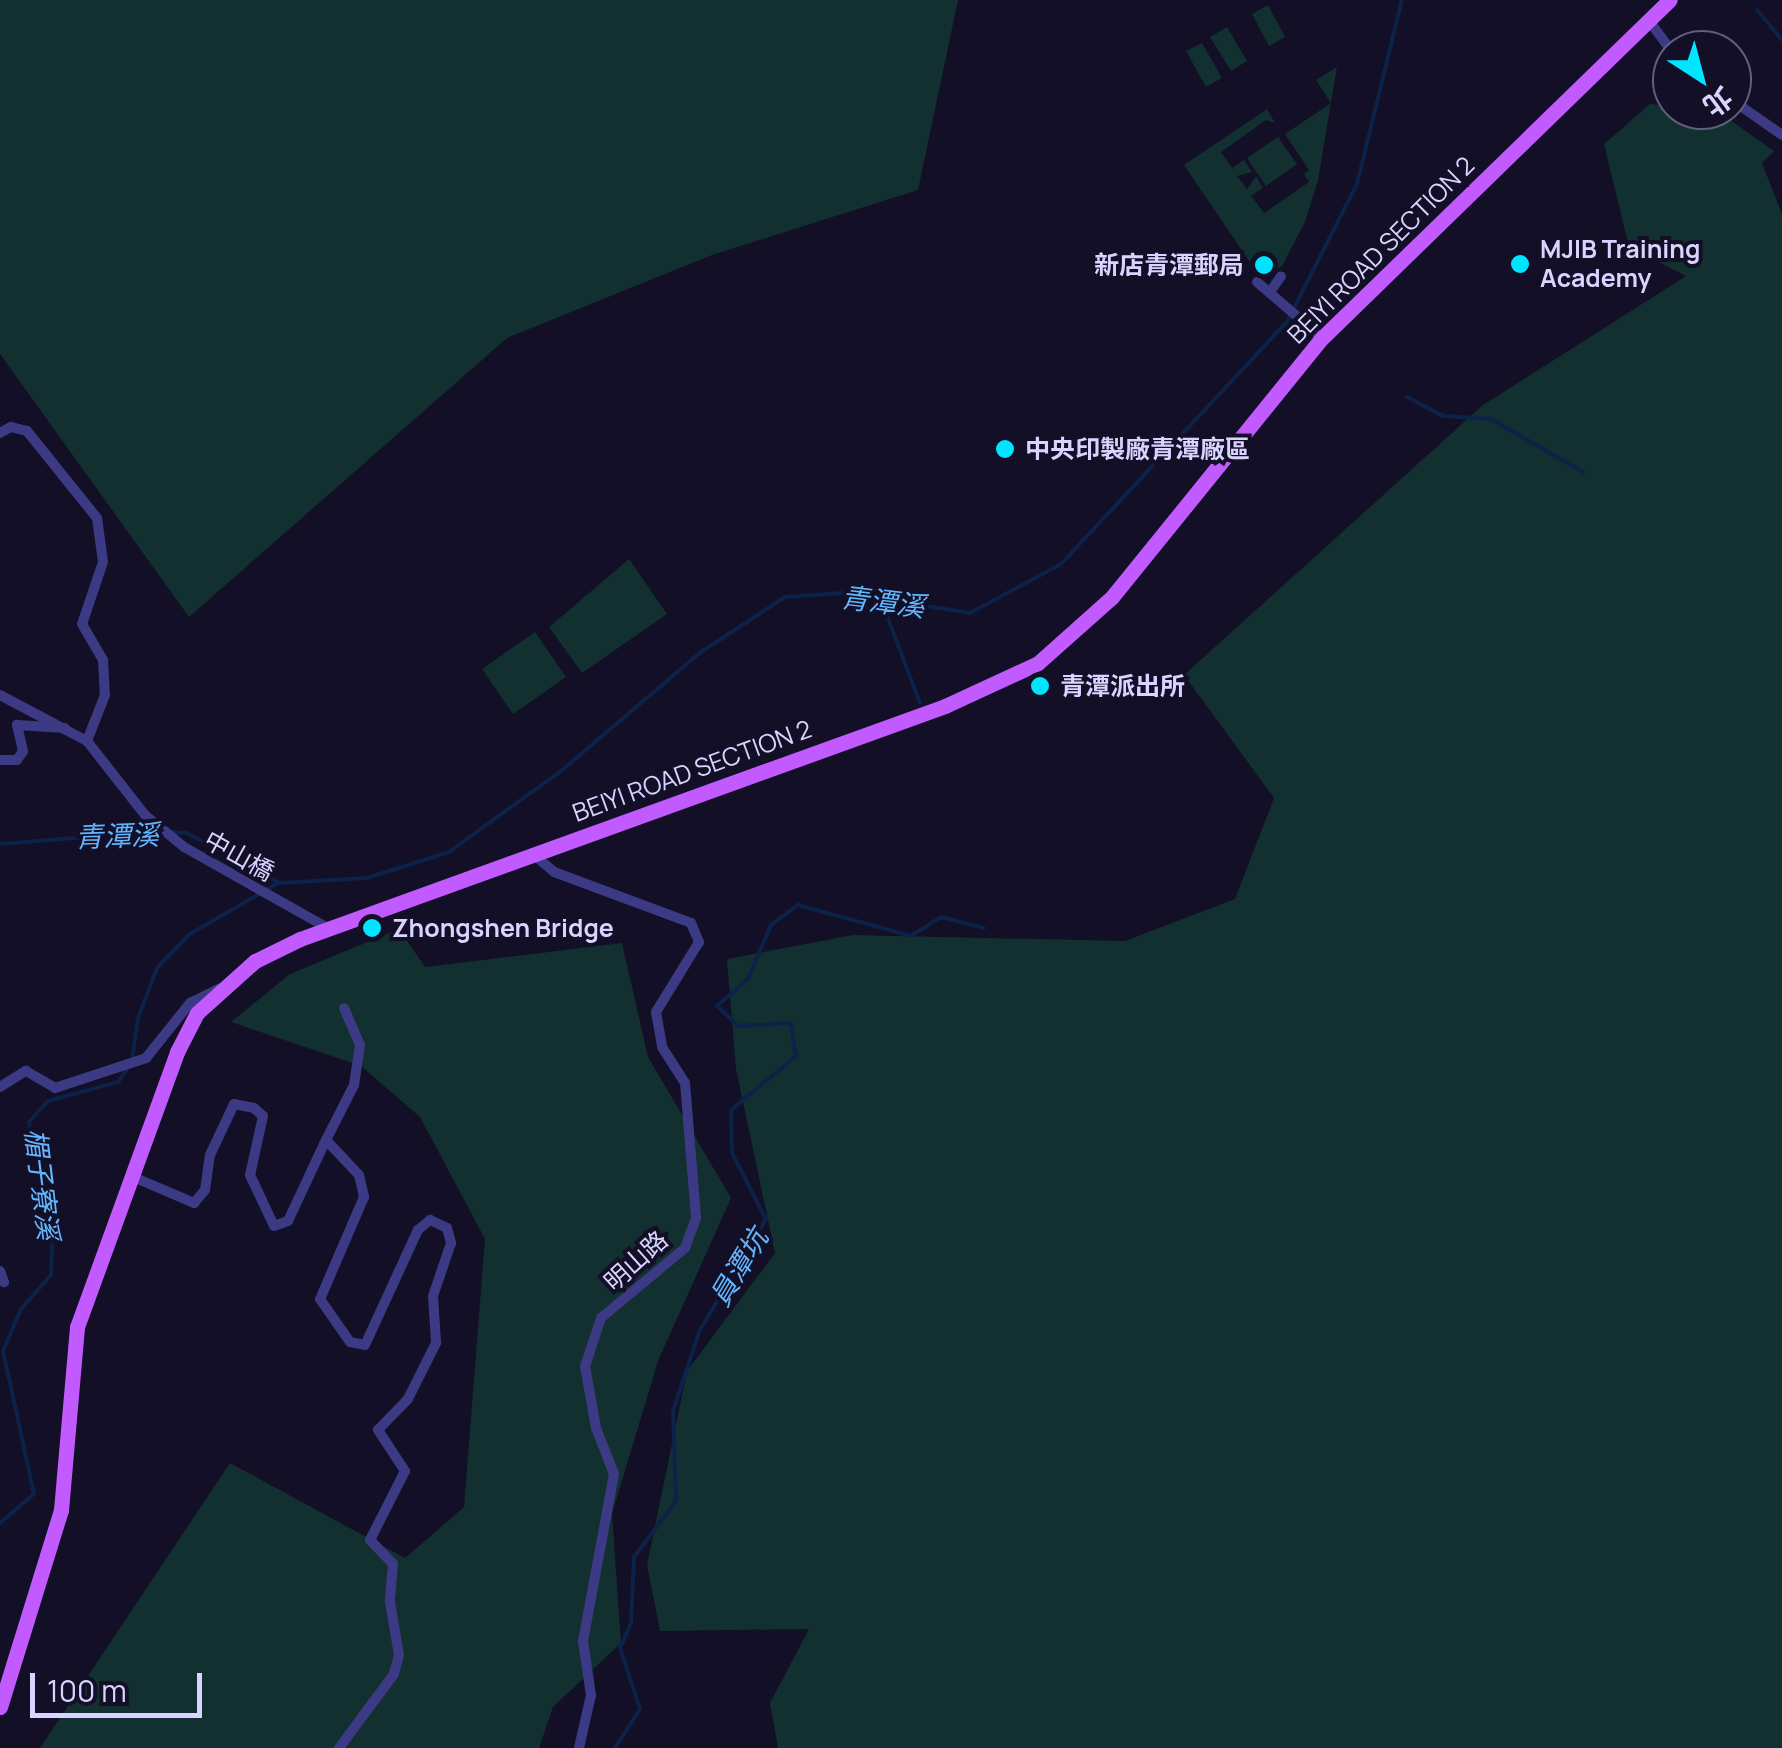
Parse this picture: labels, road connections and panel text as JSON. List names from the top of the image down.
{
  "streets": {
    "main road": ["BEIYI ROAD SECTION 2"],
    "street": ["中山橋", "明山路"]
  },
  "crossings": [
    ["BEIYI ROAD SECTION 2", "中山橋"],
    ["BEIYI ROAD SECTION 2", "明山路"]
  ],
  "water": ["青潭溪", "楣子寮溪", "員潭坑"],
  "places": [
    "MJIB Training Academy",
    "新店青潭郵局",
    "中央印製廠青潭廠區",
    "青潭派出所",
    "Zhongshen Bridge"
  ],
  "scale_bar": "100 m",
  "north": "bottom right"
}
